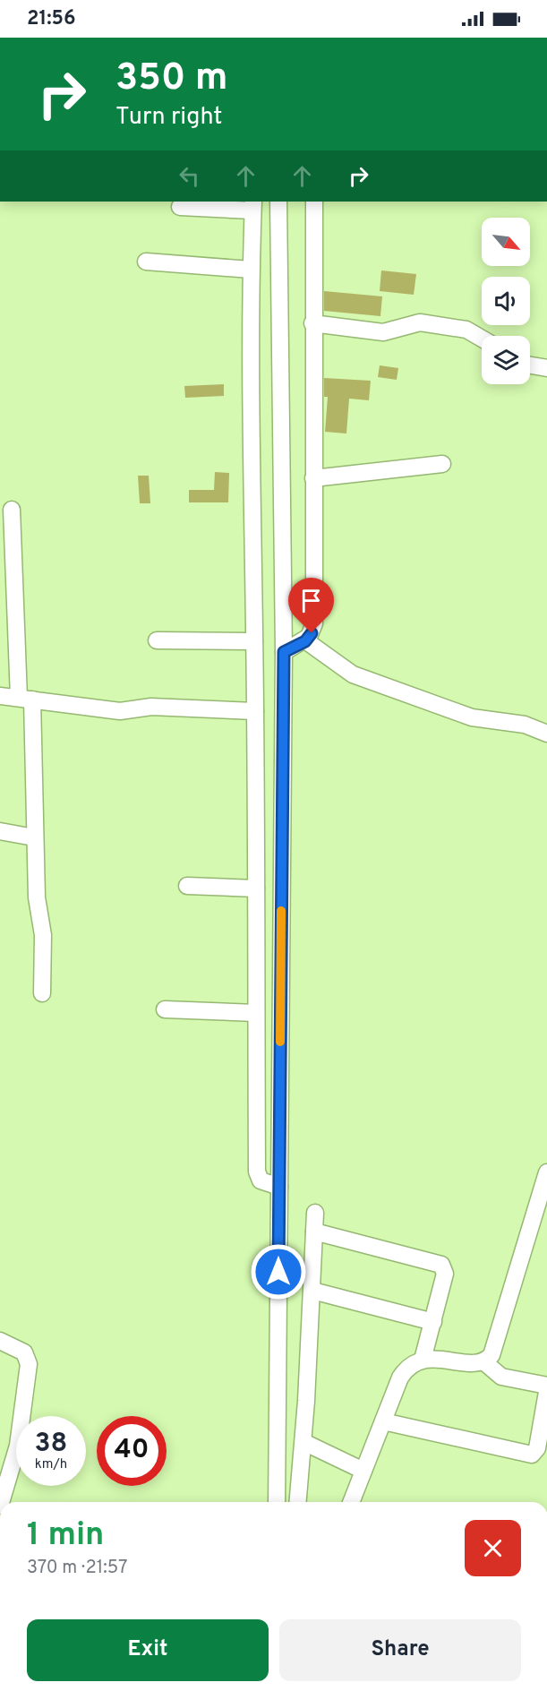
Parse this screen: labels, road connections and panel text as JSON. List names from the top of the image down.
{
  "north": "bottom right",
  "page": {
    "status": "21:56",
    "turn": ["350 m", "Turn right"],
    "speed": "38 km/h",
    "limit": "40",
    "heading": ["1 min", "370 m · 21:57"],
    "buttons": ["Exit", "Share"]
  }
}
